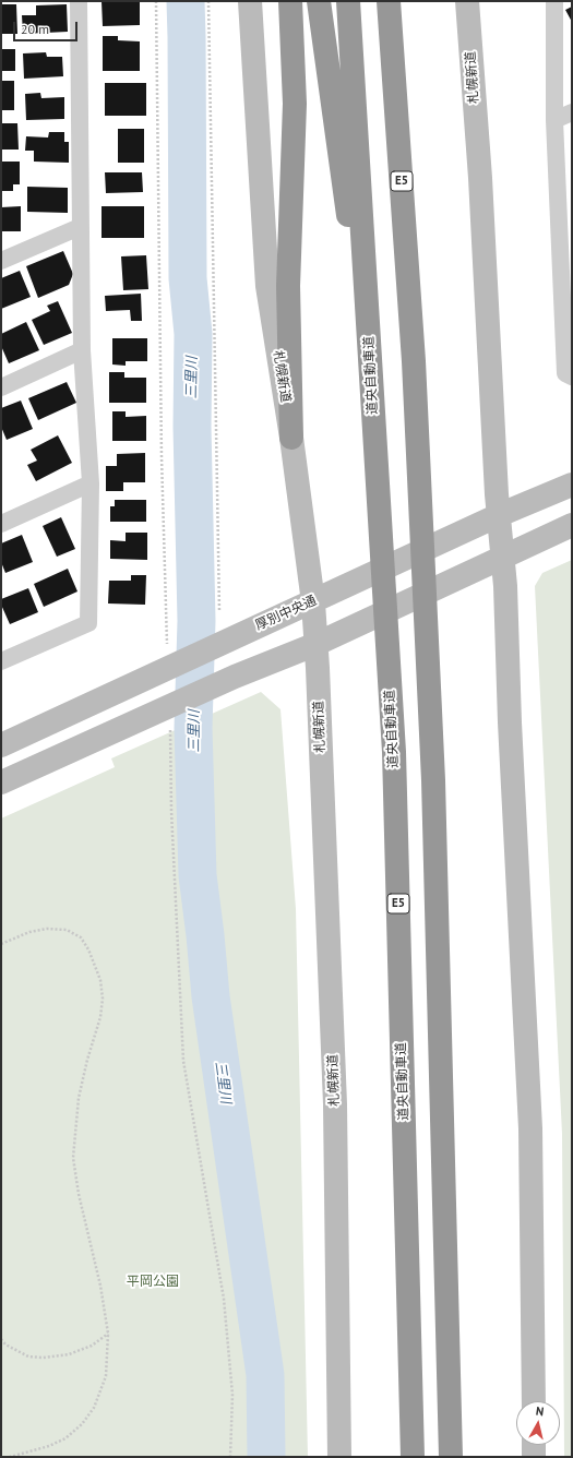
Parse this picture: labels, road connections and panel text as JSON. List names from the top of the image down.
{
  "streets": {
    "highway": ["E5", "道央自動車道"],
    "street": ["札幌新道", "厚別中央通"]
  },
  "crossings": [
    ["札幌新道", "厚別中央通"]
  ],
  "water": ["三里川"],
  "parks": ["平岡公園"],
  "scale_bar": "20 m",
  "north": "top"
}
